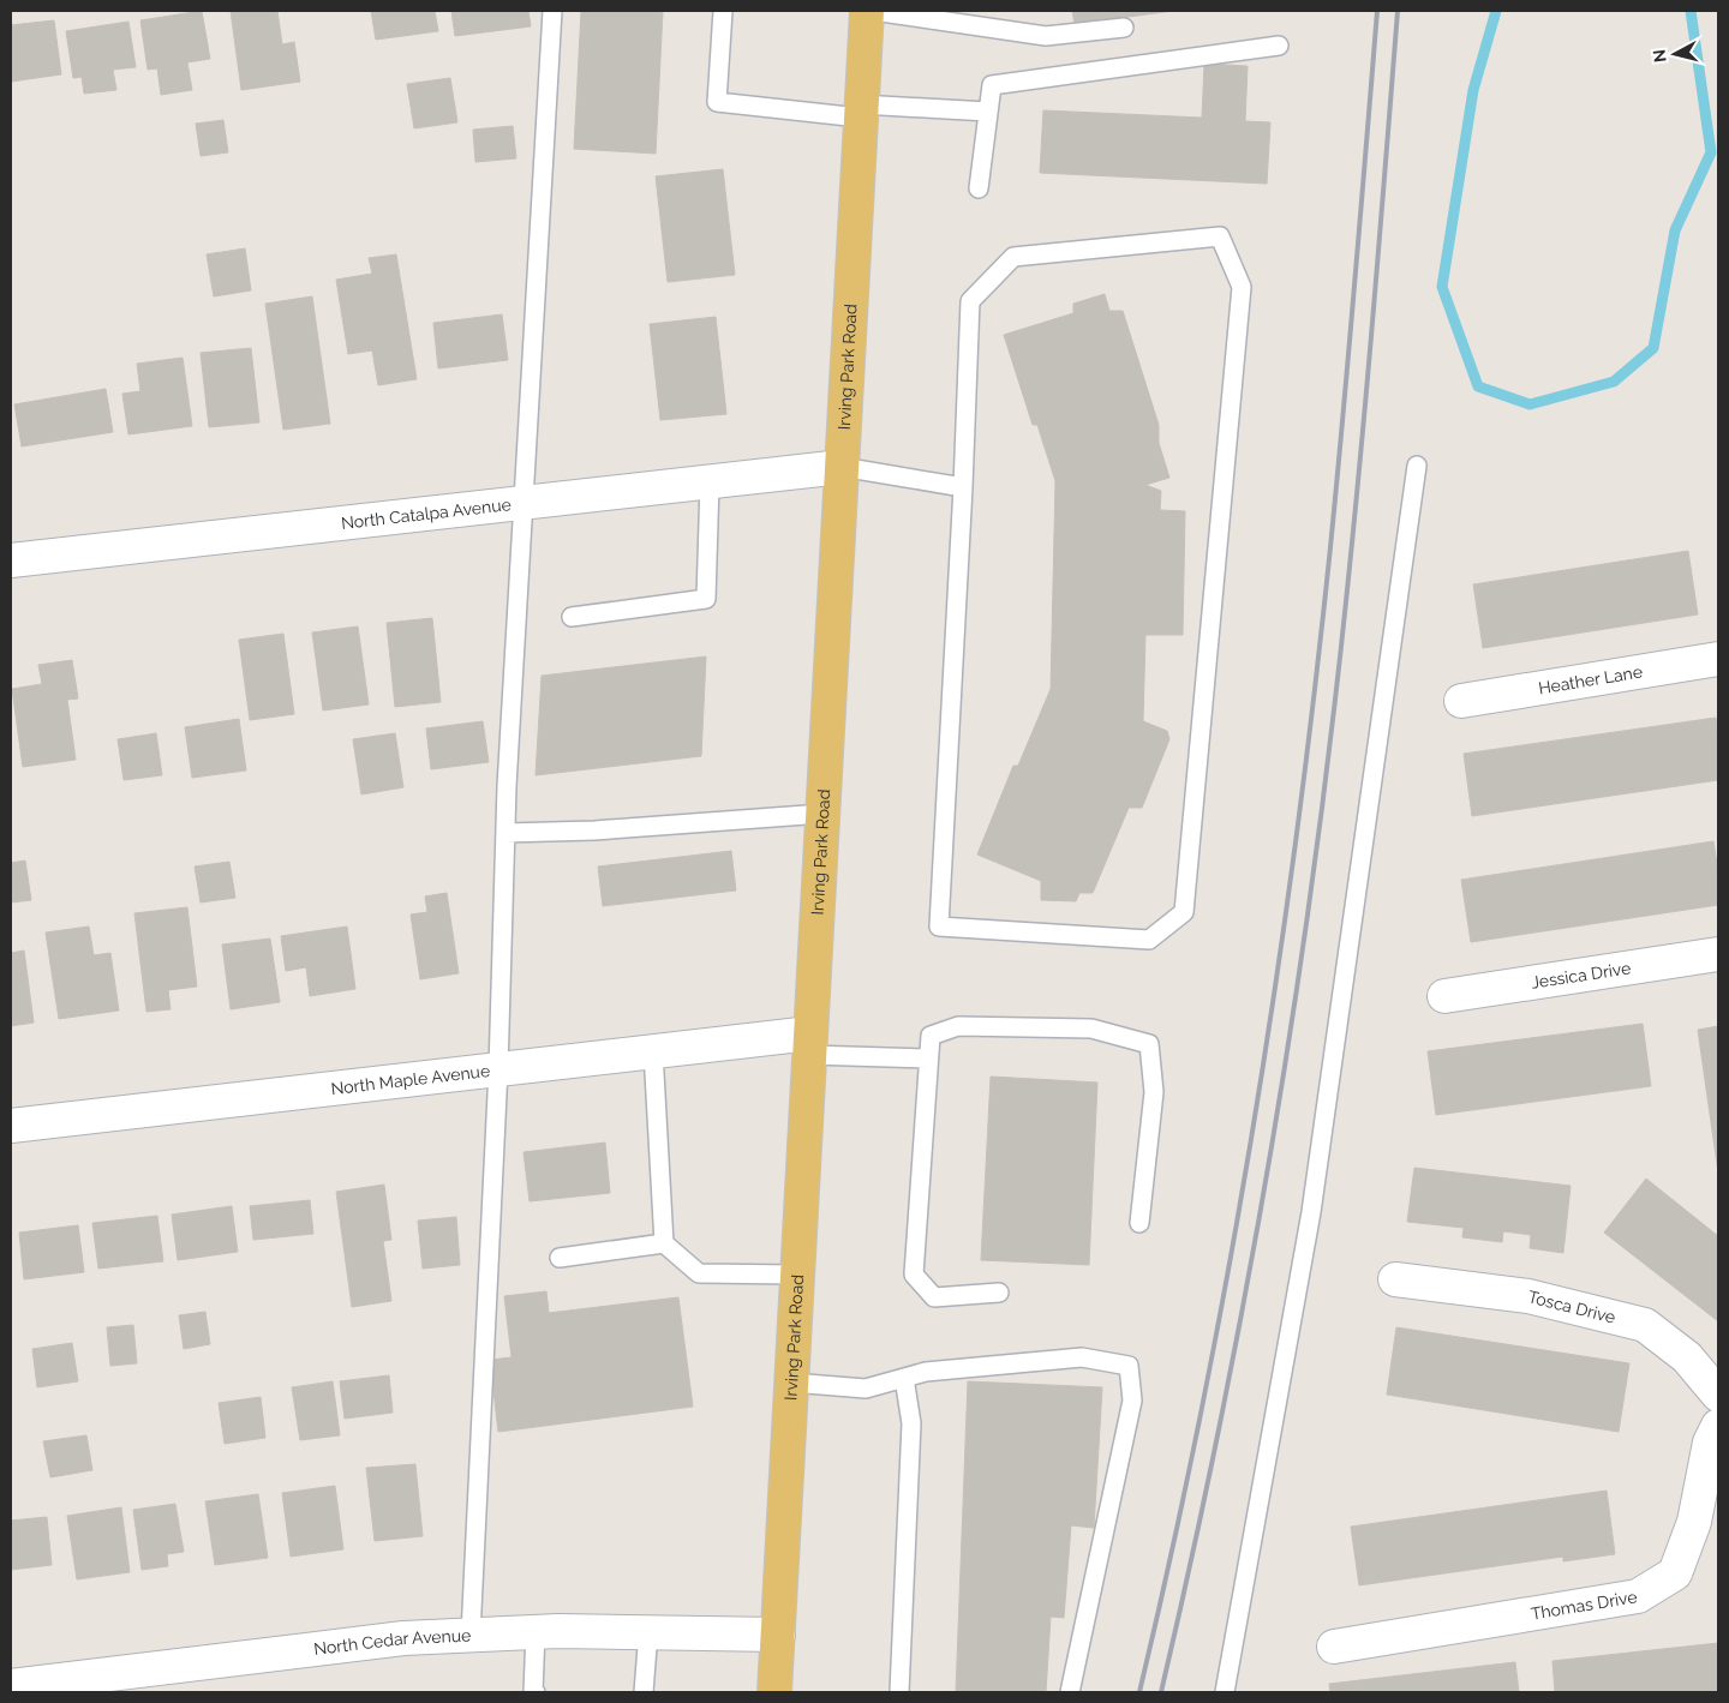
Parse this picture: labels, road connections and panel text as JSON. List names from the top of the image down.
{
  "streets": {
    "main road": ["Irving Park Road"],
    "street": [
      "North Catalpa Avenue",
      "Heather Lane",
      "Jessica Drive",
      "North Maple Avenue",
      "Tosca Drive",
      "Thomas Drive",
      "North Cedar Avenue"
    ]
  },
  "crossings": [
    ["Irving Park Road", "North Catalpa Avenue"],
    ["Irving Park Road", "North Maple Avenue"],
    ["Irving Park Road", "North Cedar Avenue"]
  ],
  "north": "left"
}
